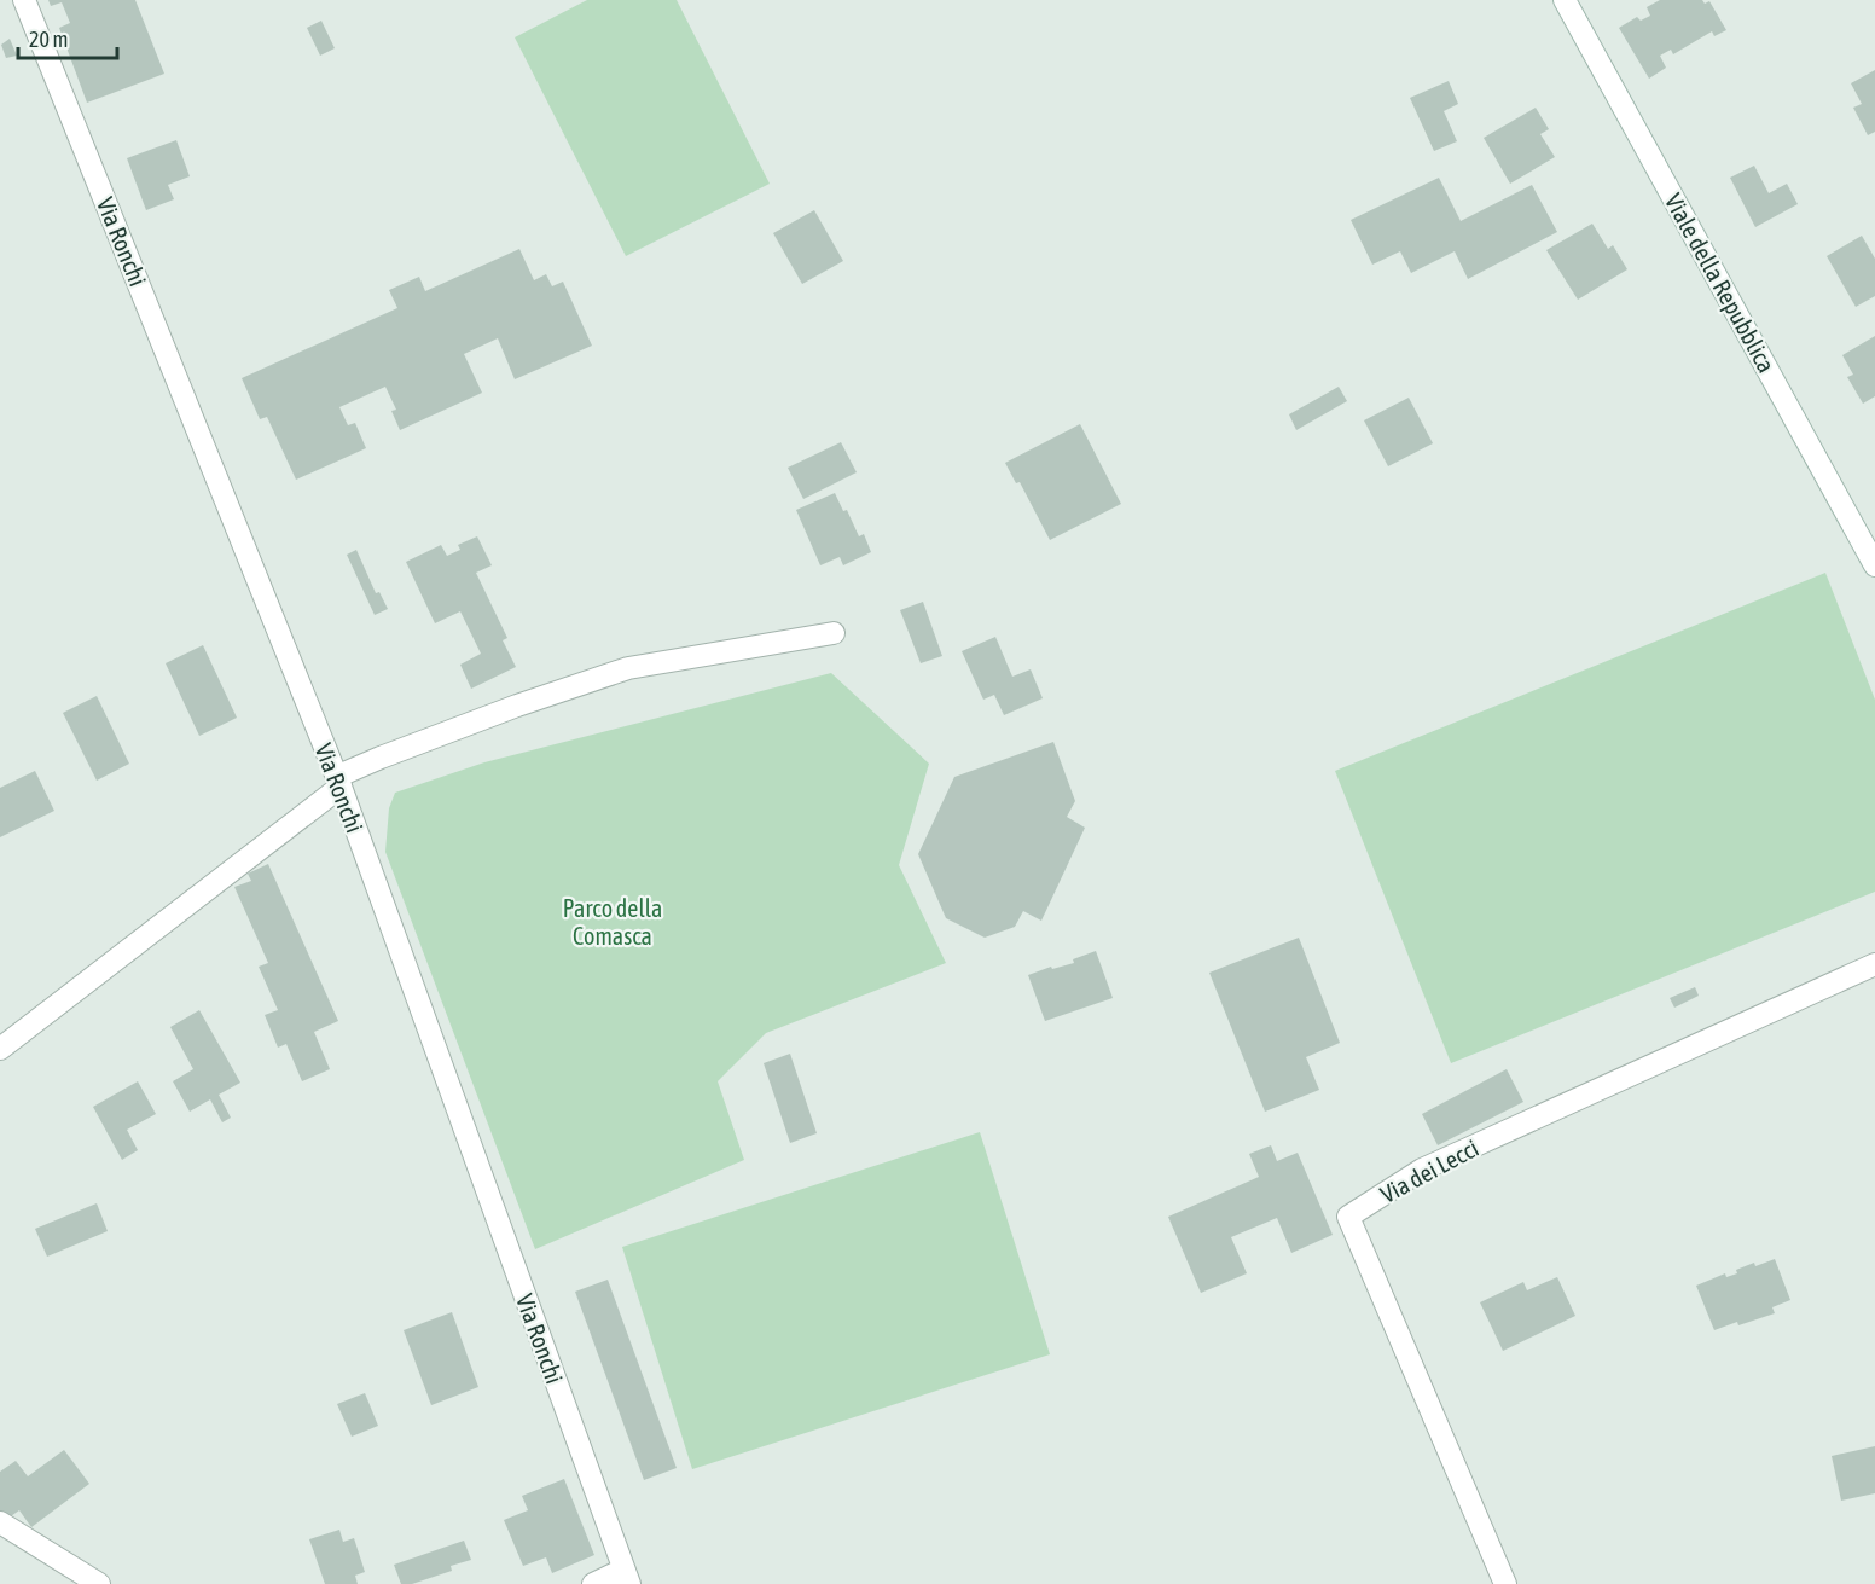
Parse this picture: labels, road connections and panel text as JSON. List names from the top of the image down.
{
  "streets": {
    "street": ["Via Ronchi", "Viale della Repubblica", "Via dei Lecci"]
  },
  "parks": ["Parco della Comasca"],
  "scale_bar": "20 m"
}
